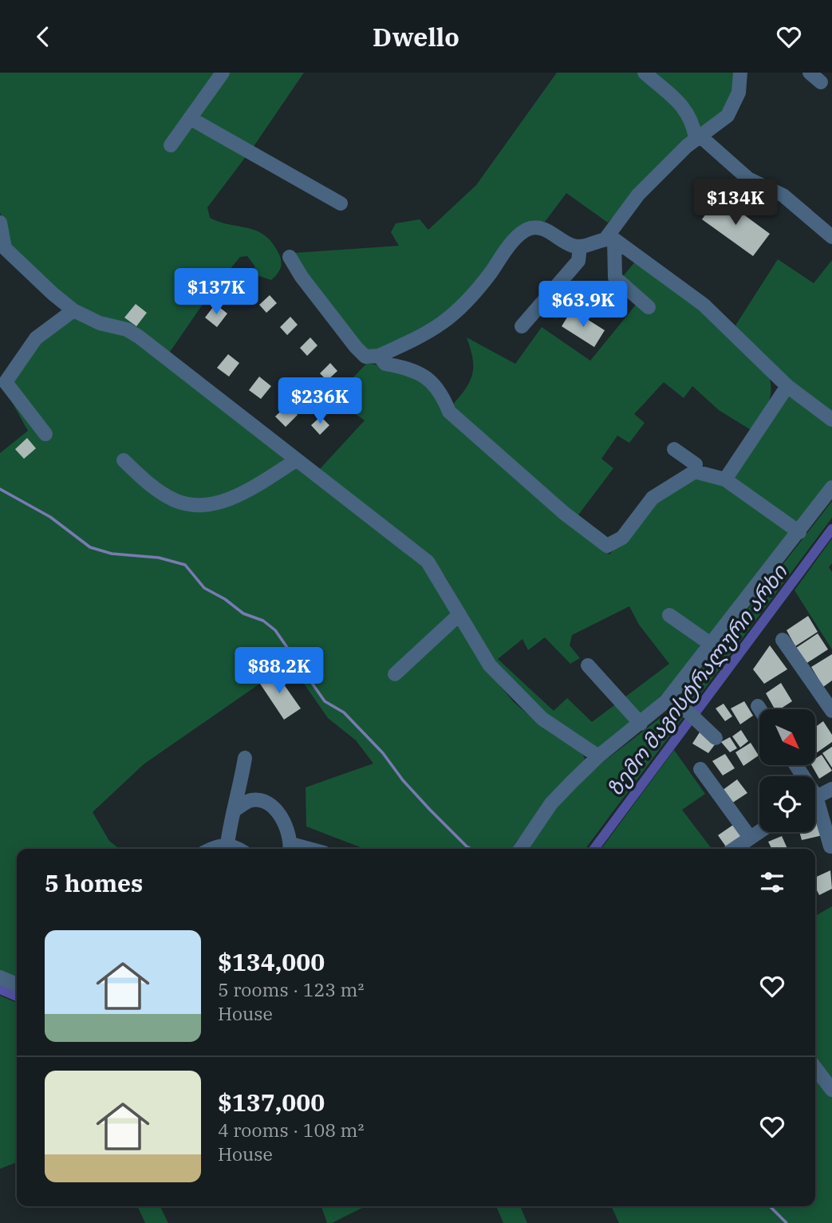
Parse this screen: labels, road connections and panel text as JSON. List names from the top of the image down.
{
  "water": ["ზემო მაგისტრალური არხი"],
  "north": "bottom right",
  "page": {
    "header": "Dwello",
    "price": [
      "$134K",
      "$137K",
      "$63.9K",
      "$236K",
      "$88.2K"
    ],
    "heading": "5 homes",
    "list": [
      {
        "name": "$134,000",
        "note": "5 rooms · 123 m² · House"
      },
      {
        "name": "$137,000",
        "note": "4 rooms · 108 m² · House"
      }
    ]
  }
}
